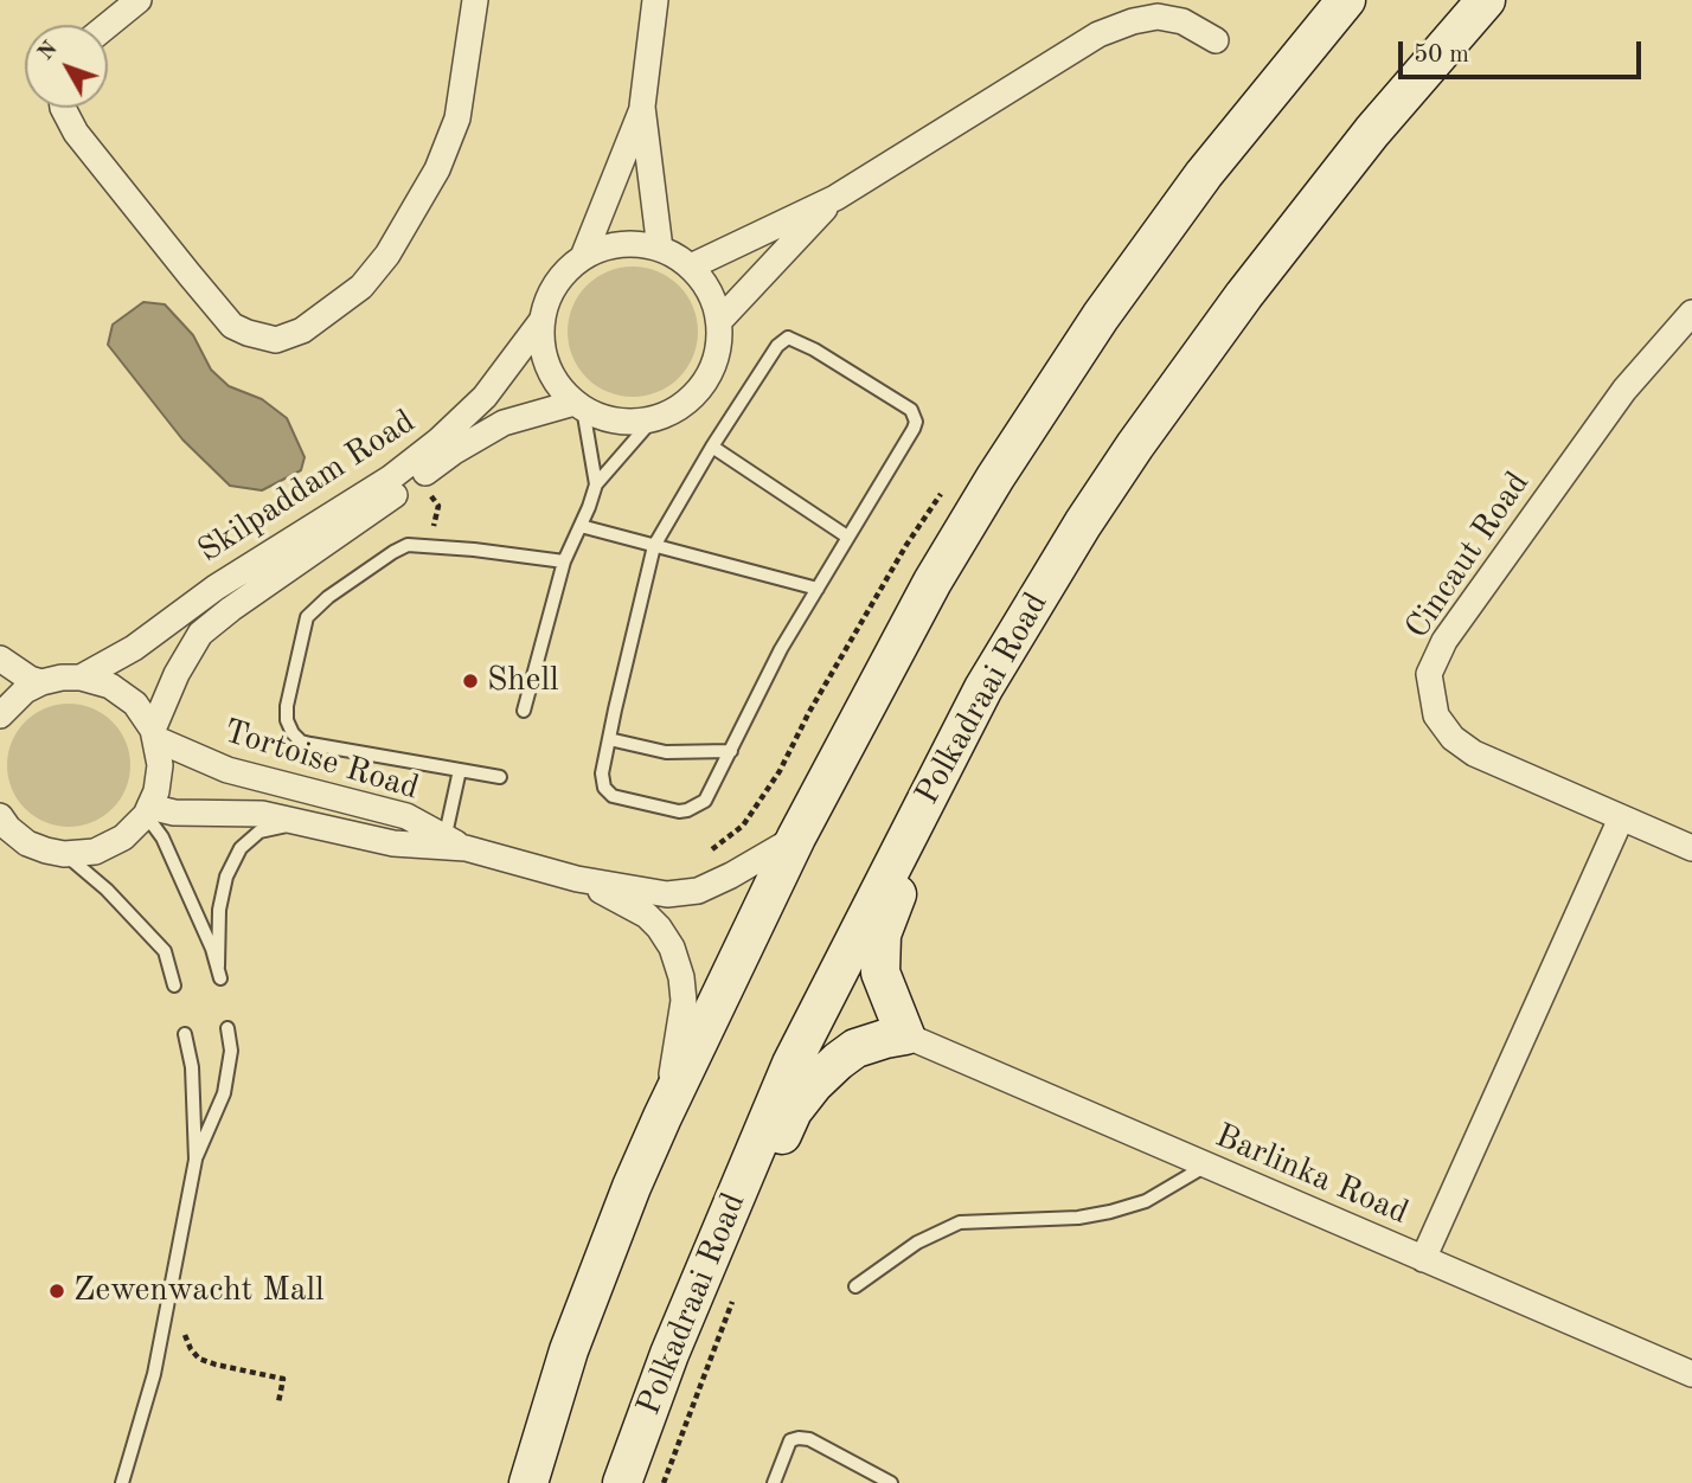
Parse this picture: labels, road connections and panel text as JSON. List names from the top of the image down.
{
  "streets": {
    "main road": ["Polkadraai Road"],
    "street": [
      "Skilpaddam Road",
      "Cincaut Road",
      "Tortoise Road",
      "Barlinka Road"
    ]
  },
  "crossings": [
    ["Skilpaddam Road", "Tortoise Road"]
  ],
  "places": ["Shell", "Zewenwacht Mall"],
  "scale_bar": "50 m",
  "north": "top left"
}
